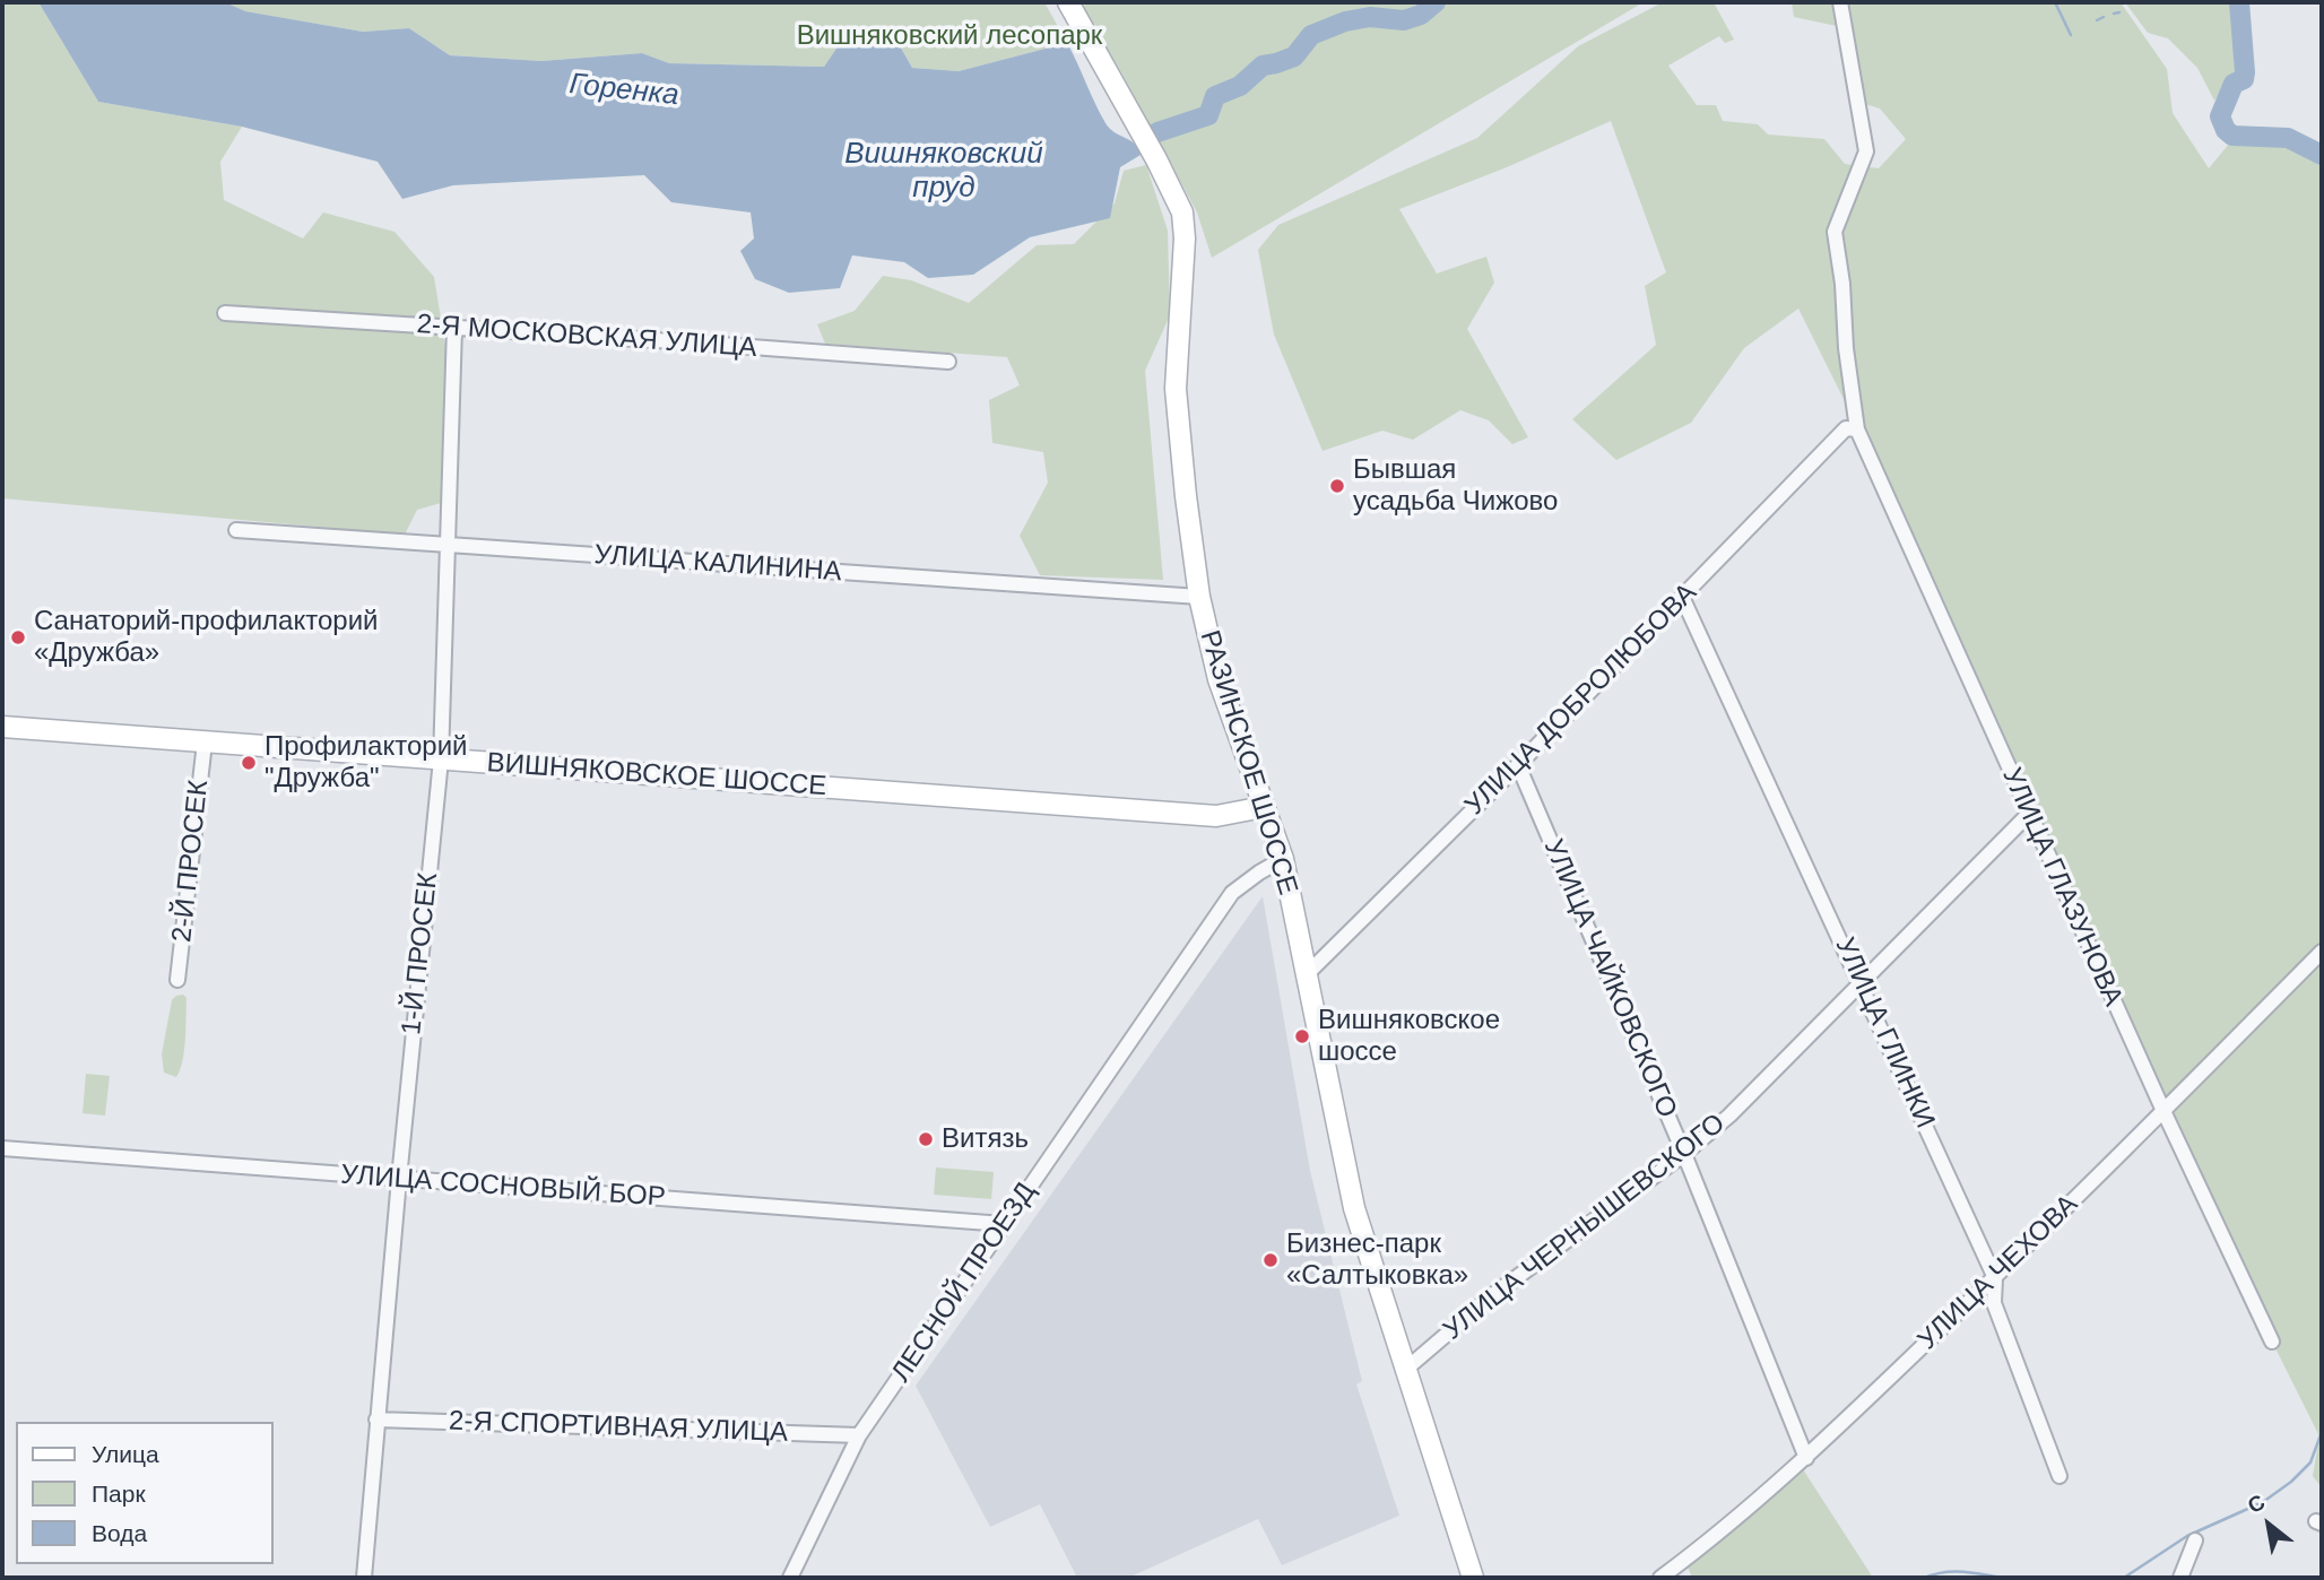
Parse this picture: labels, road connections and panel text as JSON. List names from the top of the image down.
{
  "streets": {
    "main road": ["РАЗИНСКОЕ ШОССЕ", "ВИШНЯКОВСКОЕ ШОССЕ"],
    "street": [
      "2-Я МОСКОВСКАЯ УЛИЦА",
      "УЛИЦА КАЛИНИНА",
      "УЛИЦА ДОБРОЛЮБОВА",
      "2-Й ПРОСЕК",
      "УЛИЦА ГЛАЗУНОВА",
      "1-Й ПРОСЕК",
      "УЛИЦА ЧАЙКОВСКОГО",
      "УЛИЦА ГЛИНКИ",
      "УЛИЦА СОСНОВЫЙ БОР",
      "УЛИЦА ЧЕРНЫШЕВСКОГО",
      "УЛИЦА ЧЕХОВА",
      "ЛЕСНОЙ ПРОЕЗД",
      "2-Я СПОРТИВНАЯ УЛИЦА"
    ]
  },
  "crossings": [
    ["2-Я МОСКОВСКАЯ УЛИЦА", "1-Й ПРОСЕК"],
    ["УЛИЦА КАЛИНИНА", "РАЗИНСКОЕ ШОССЕ"],
    ["УЛИЦА КАЛИНИНА", "1-Й ПРОСЕК"],
    ["УЛИЦА ДОБРОЛЮБОВА", "РАЗИНСКОЕ ШОССЕ"],
    ["УЛИЦА ДОБРОЛЮБОВА", "УЛИЦА ГЛАЗУНОВА"],
    ["УЛИЦА ДОБРОЛЮБОВА", "УЛИЦА ЧАЙКОВСКОГО"],
    ["УЛИЦА ДОБРОЛЮБОВА", "УЛИЦА ГЛИНКИ"],
    ["РАЗИНСКОЕ ШОССЕ", "ВИШНЯКОВСКОЕ ШОССЕ"],
    ["РАЗИНСКОЕ ШОССЕ", "УЛИЦА ЧЕРНЫШЕВСКОГО"],
    ["РАЗИНСКОЕ ШОССЕ", "ЛЕСНОЙ ПРОЕЗД"],
    ["ВИШНЯКОВСКОЕ ШОССЕ", "2-Й ПРОСЕК"],
    ["ВИШНЯКОВСКОЕ ШОССЕ", "1-Й ПРОСЕК"],
    ["УЛИЦА ГЛАЗУНОВА", "УЛИЦА ЧЕРНЫШЕВСКОГО"],
    ["УЛИЦА ГЛАЗУНОВА", "УЛИЦА ЧЕХОВА"],
    ["1-Й ПРОСЕК", "УЛИЦА СОСНОВЫЙ БОР"],
    ["1-Й ПРОСЕК", "2-Я СПОРТИВНАЯ УЛИЦА"],
    ["УЛИЦА ЧАЙКОВСКОГО", "УЛИЦА ЧЕРНЫШЕВСКОГО"],
    ["УЛИЦА ЧАЙКОВСКОГО", "УЛИЦА ЧЕХОВА"],
    ["УЛИЦА ГЛИНКИ", "УЛИЦА ЧЕРНЫШЕВСКОГО"],
    ["УЛИЦА ГЛИНКИ", "УЛИЦА ЧЕХОВА"],
    ["УЛИЦА СОСНОВЫЙ БОР", "ЛЕСНОЙ ПРОЕЗД"],
    ["ЛЕСНОЙ ПРОЕЗД", "2-Я СПОРТИВНАЯ УЛИЦА"]
  ],
  "water": ["Горенка", "Вишняковский пруд"],
  "parks": ["Вишняковский лесопарк"],
  "places": [
    "Бывшая усадьба Чижово",
    "Санаторий-профилакторий «Дружба»",
    "Профилакторий \"Дружба\"",
    "Вишняковское шоссе",
    "Витязь",
    "Бизнес-парк «Салтыковка»"
  ],
  "legend": ["Улица", "Парк", "Вода"],
  "north": "top left"
}
